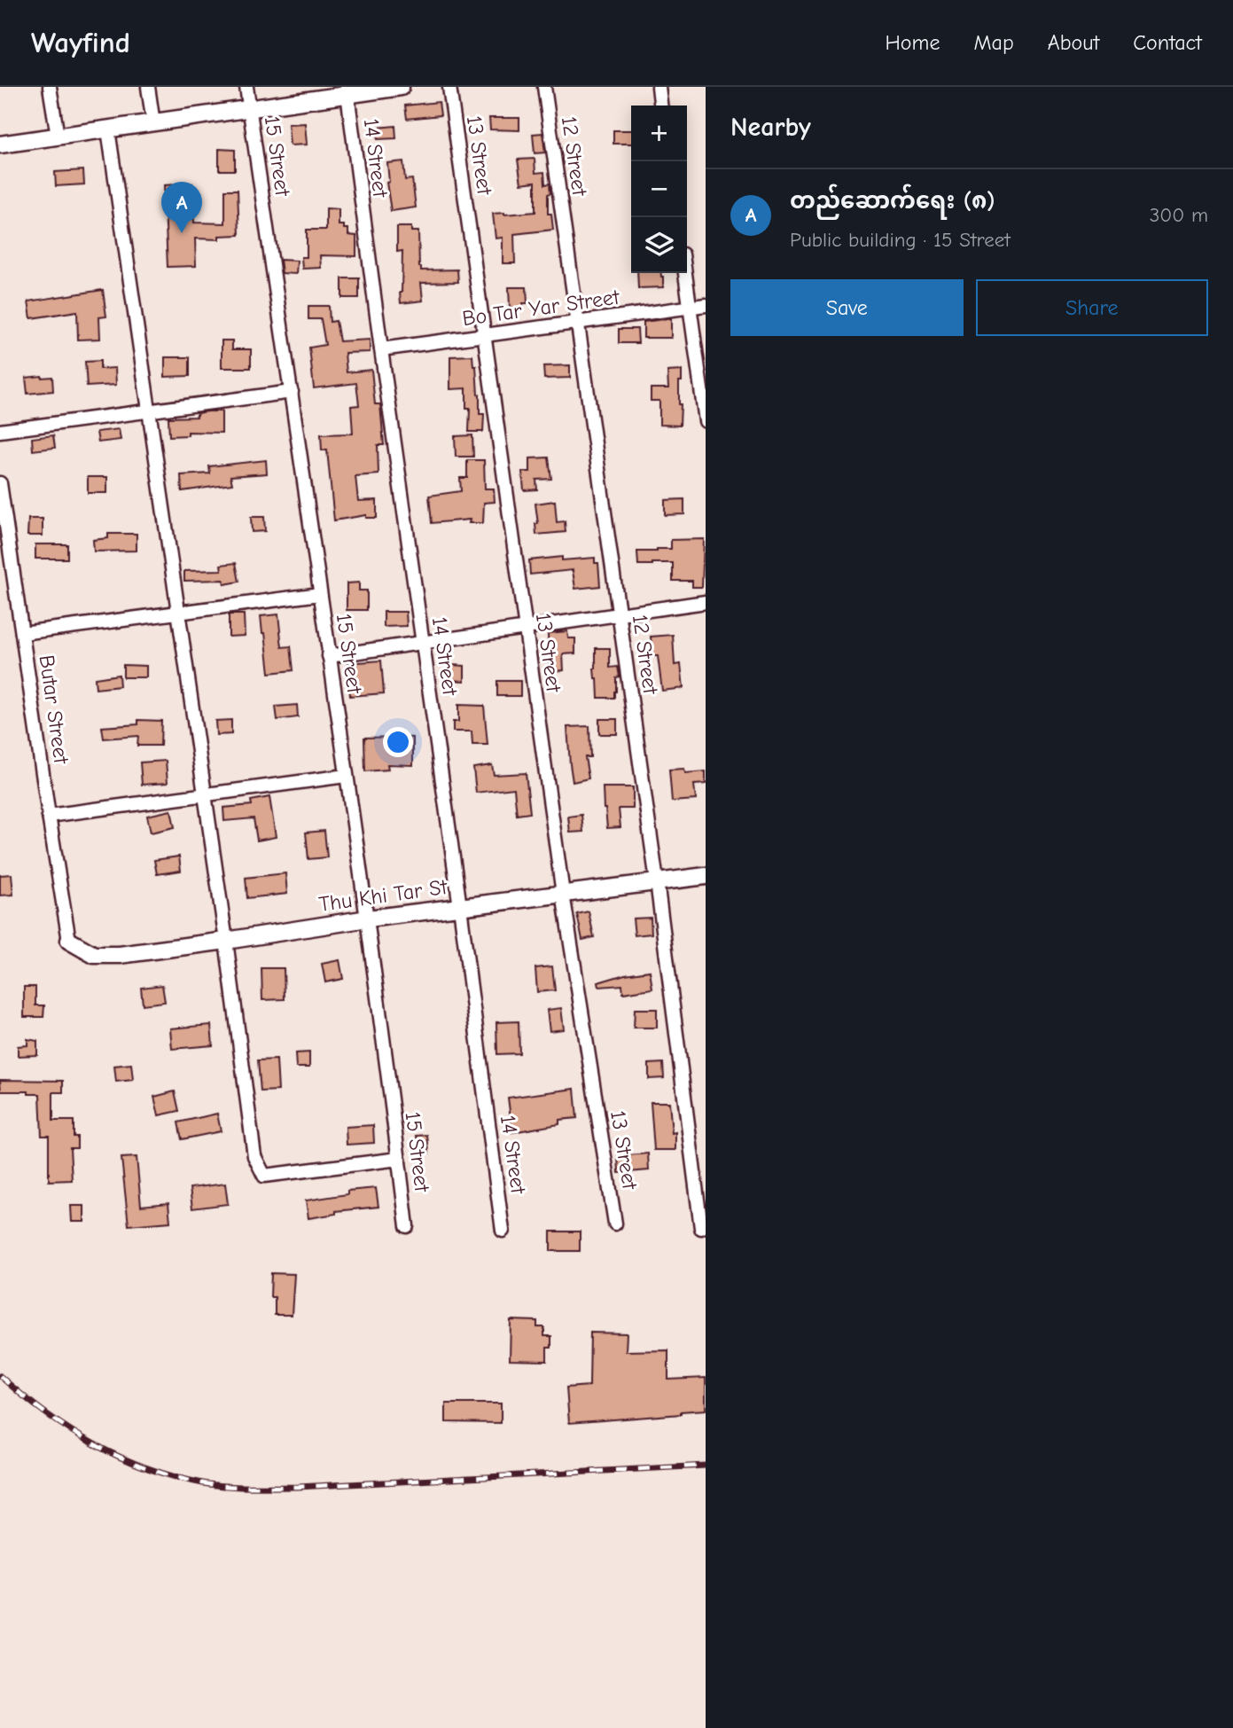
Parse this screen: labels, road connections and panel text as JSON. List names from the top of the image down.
{
  "streets": {
    "street": [
      "13 Street",
      "15 Street",
      "12 Street",
      "14 Street",
      "Bo Tar Yar Street",
      "Butar Street",
      "Thu Khi Tar St"
    ]
  },
  "crossings": [
    ["13 Street", "Bo Tar Yar Street"],
    ["13 Street", "Thu Khi Tar St"],
    ["15 Street", "Thu Khi Tar St"],
    ["12 Street", "Bo Tar Yar Street"],
    ["12 Street", "Thu Khi Tar St"],
    ["14 Street", "Bo Tar Yar Street"],
    ["14 Street", "Thu Khi Tar St"],
    ["Butar Street", "Thu Khi Tar St"]
  ],
  "page": {
    "header": "Wayfind",
    "nav": [
      "Home",
      "Map",
      "About",
      "Contact"
    ],
    "heading": "Nearby",
    "map_buttons": ["+", "−"],
    "list": [
      {
        "mark": "A",
        "name": "တည်ဆောက်ရေး (၈)",
        "note": "Public building · 15 Street",
        "value": "300 m"
      }
    ],
    "pins": "A",
    "buttons": ["Save", "Share"]
  }
}
